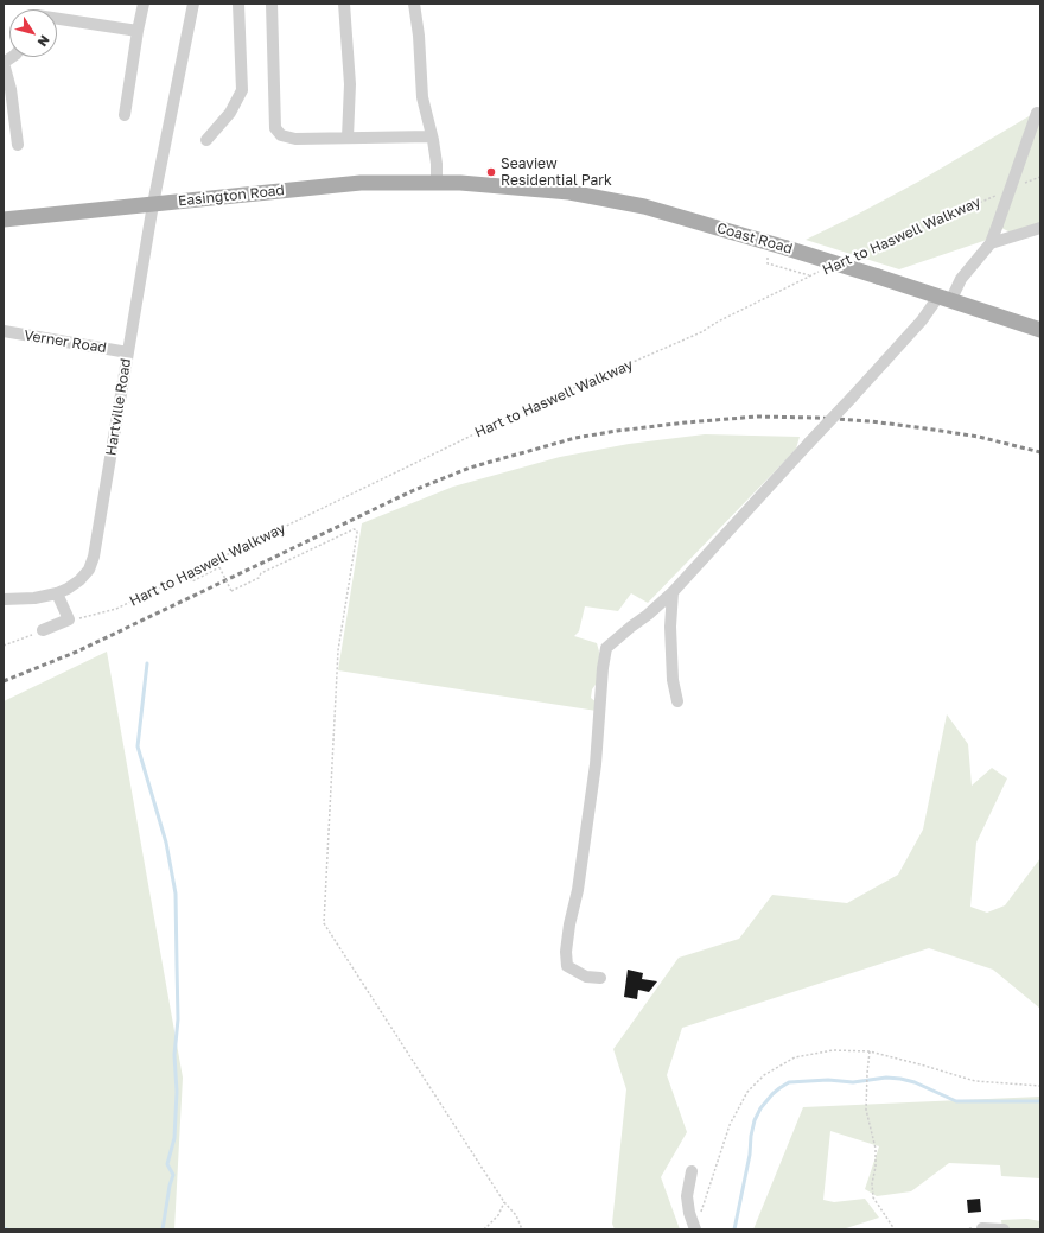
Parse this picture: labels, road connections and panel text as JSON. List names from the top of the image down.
{
  "streets": {
    "main road": ["Easington Road", "Coast Road"],
    "street": ["Verner Road", "Hartville Road"],
    "path": ["Hart to Haswell Walkway"]
  },
  "crossings": [
    ["Easington Road", "Coast Road"],
    ["Easington Road", "Hartville Road"],
    ["Verner Road", "Hartville Road"]
  ],
  "places": ["Seaview Residential Park"],
  "north": "bottom right"
}
